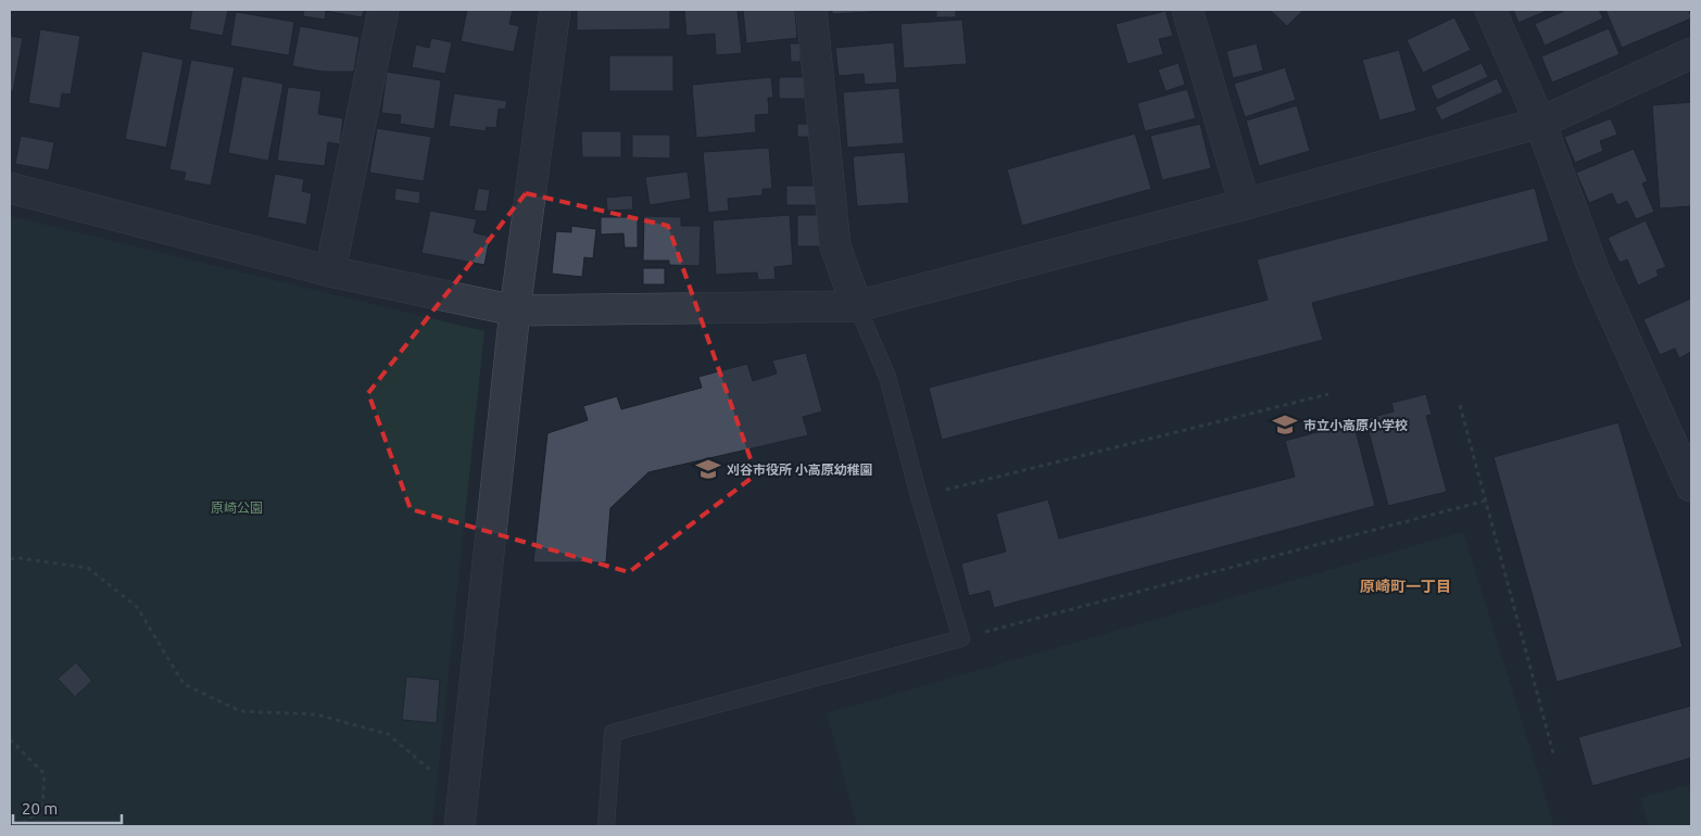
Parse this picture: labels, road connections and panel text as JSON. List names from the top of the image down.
{
  "districts": ["原崎町一丁目"],
  "parks": ["原崎公園"],
  "places": {
    "school or university": ["市立小高原小学校", "刈谷市役所 小高原幼稚園"]
  },
  "scale_bar": "20 m"
}
